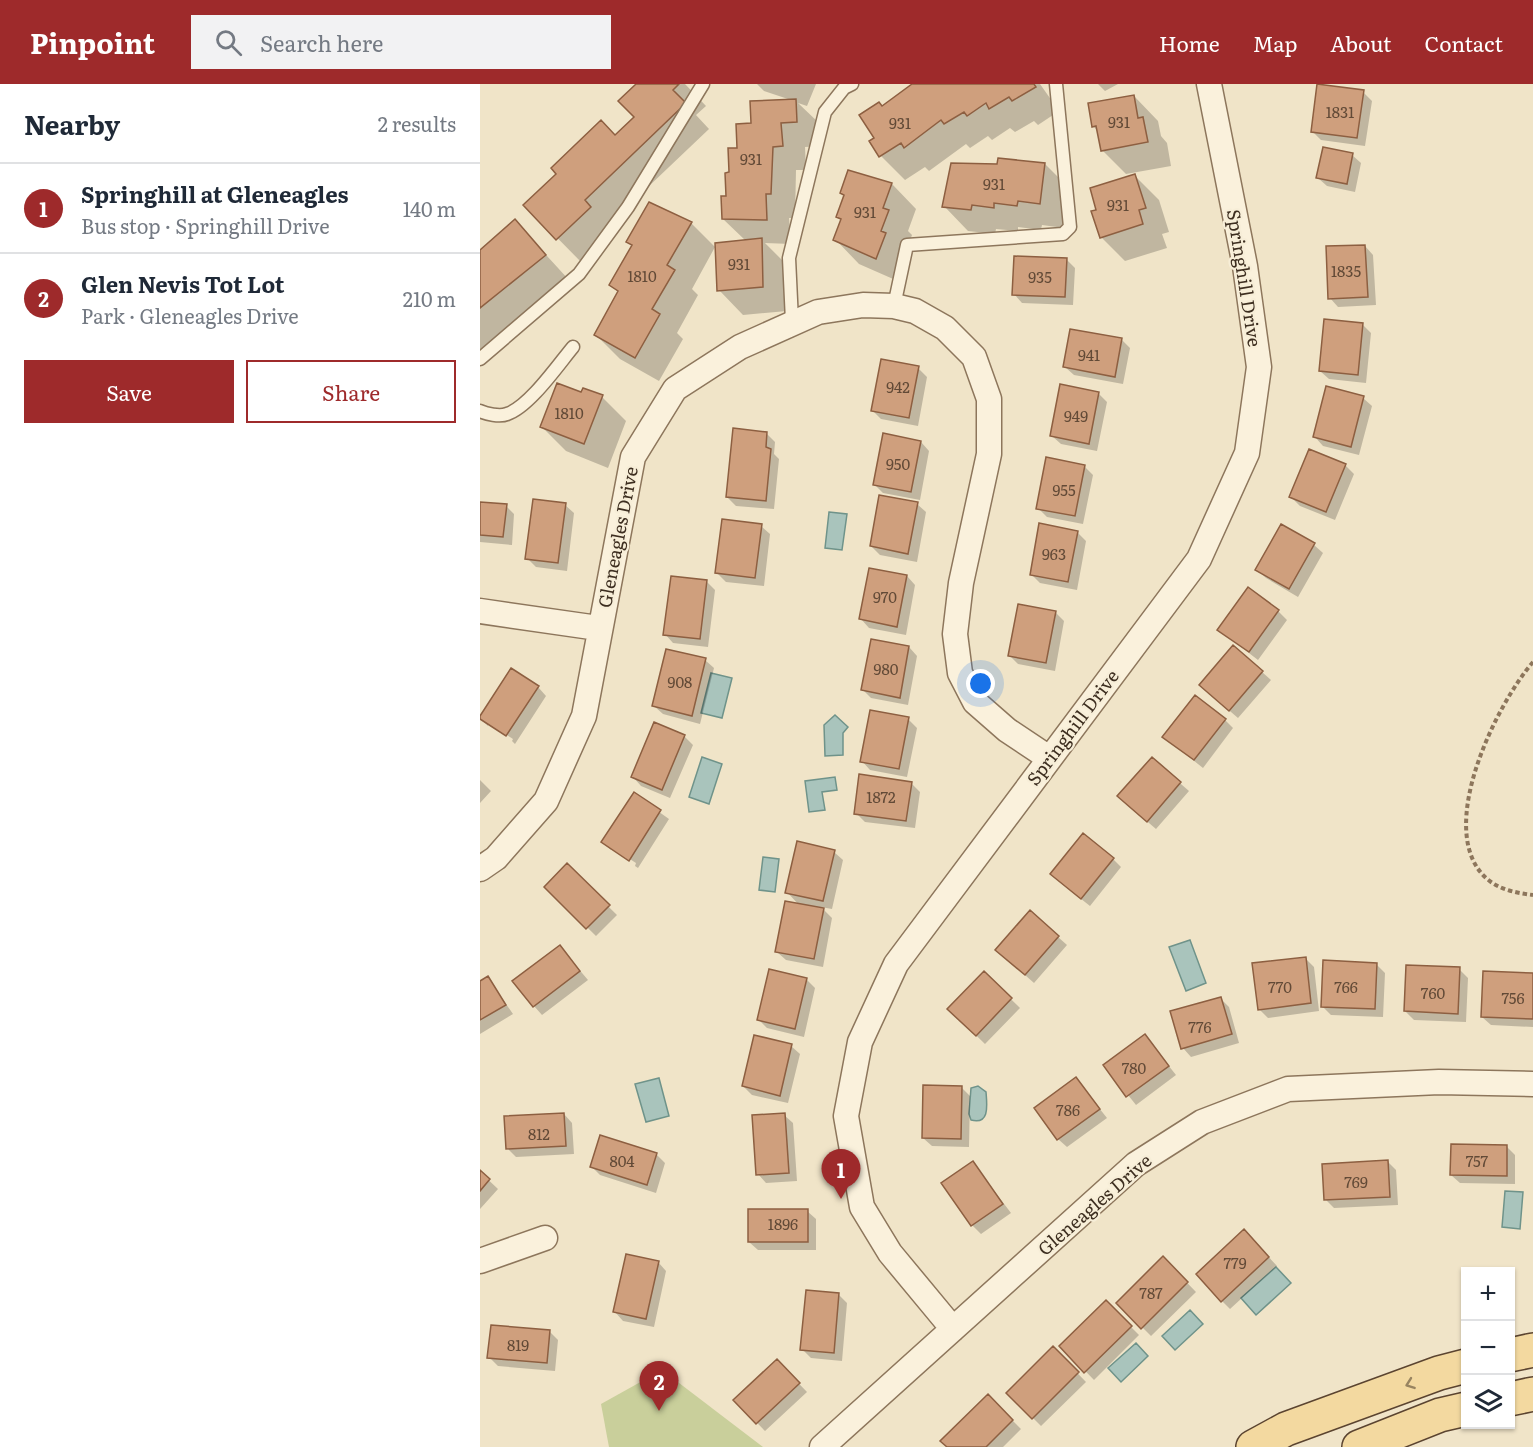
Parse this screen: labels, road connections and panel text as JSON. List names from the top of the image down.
{
  "streets": {
    "street": ["Springhill Drive", "Gleneagles Drive"]
  },
  "crossings": [
    ["Springhill Drive", "Gleneagles Drive"]
  ],
  "house_numbers": [
    "1831",
    "931",
    "931",
    "931",
    "931",
    "931",
    "931",
    "931",
    "1835",
    "1810",
    "935",
    "941",
    "942",
    "1810",
    "949",
    "950",
    "955",
    "963",
    "970",
    "980",
    "908",
    "1872",
    "770",
    "766",
    "760",
    "756",
    "776",
    "780",
    "786",
    "812",
    "804",
    "757",
    "769",
    "1896",
    "779",
    "787",
    "819"
  ],
  "page": {
    "header": "Pinpoint",
    "search": "Search here",
    "nav": [
      "Home",
      "Map",
      "About",
      "Contact"
    ],
    "heading": ["Nearby", "2 results"],
    "list": [
      {
        "mark": "1",
        "name": "Springhill at Gleneagles",
        "note": "Bus stop · Springhill Drive",
        "value": "140 m"
      },
      {
        "mark": "2",
        "name": "Glen Nevis Tot Lot",
        "note": "Park · Gleneagles Drive",
        "value": "210 m"
      }
    ],
    "buttons": ["Save", "Share"],
    "pins": ["1", "2"],
    "map_buttons": ["+", "−"]
  }
}
